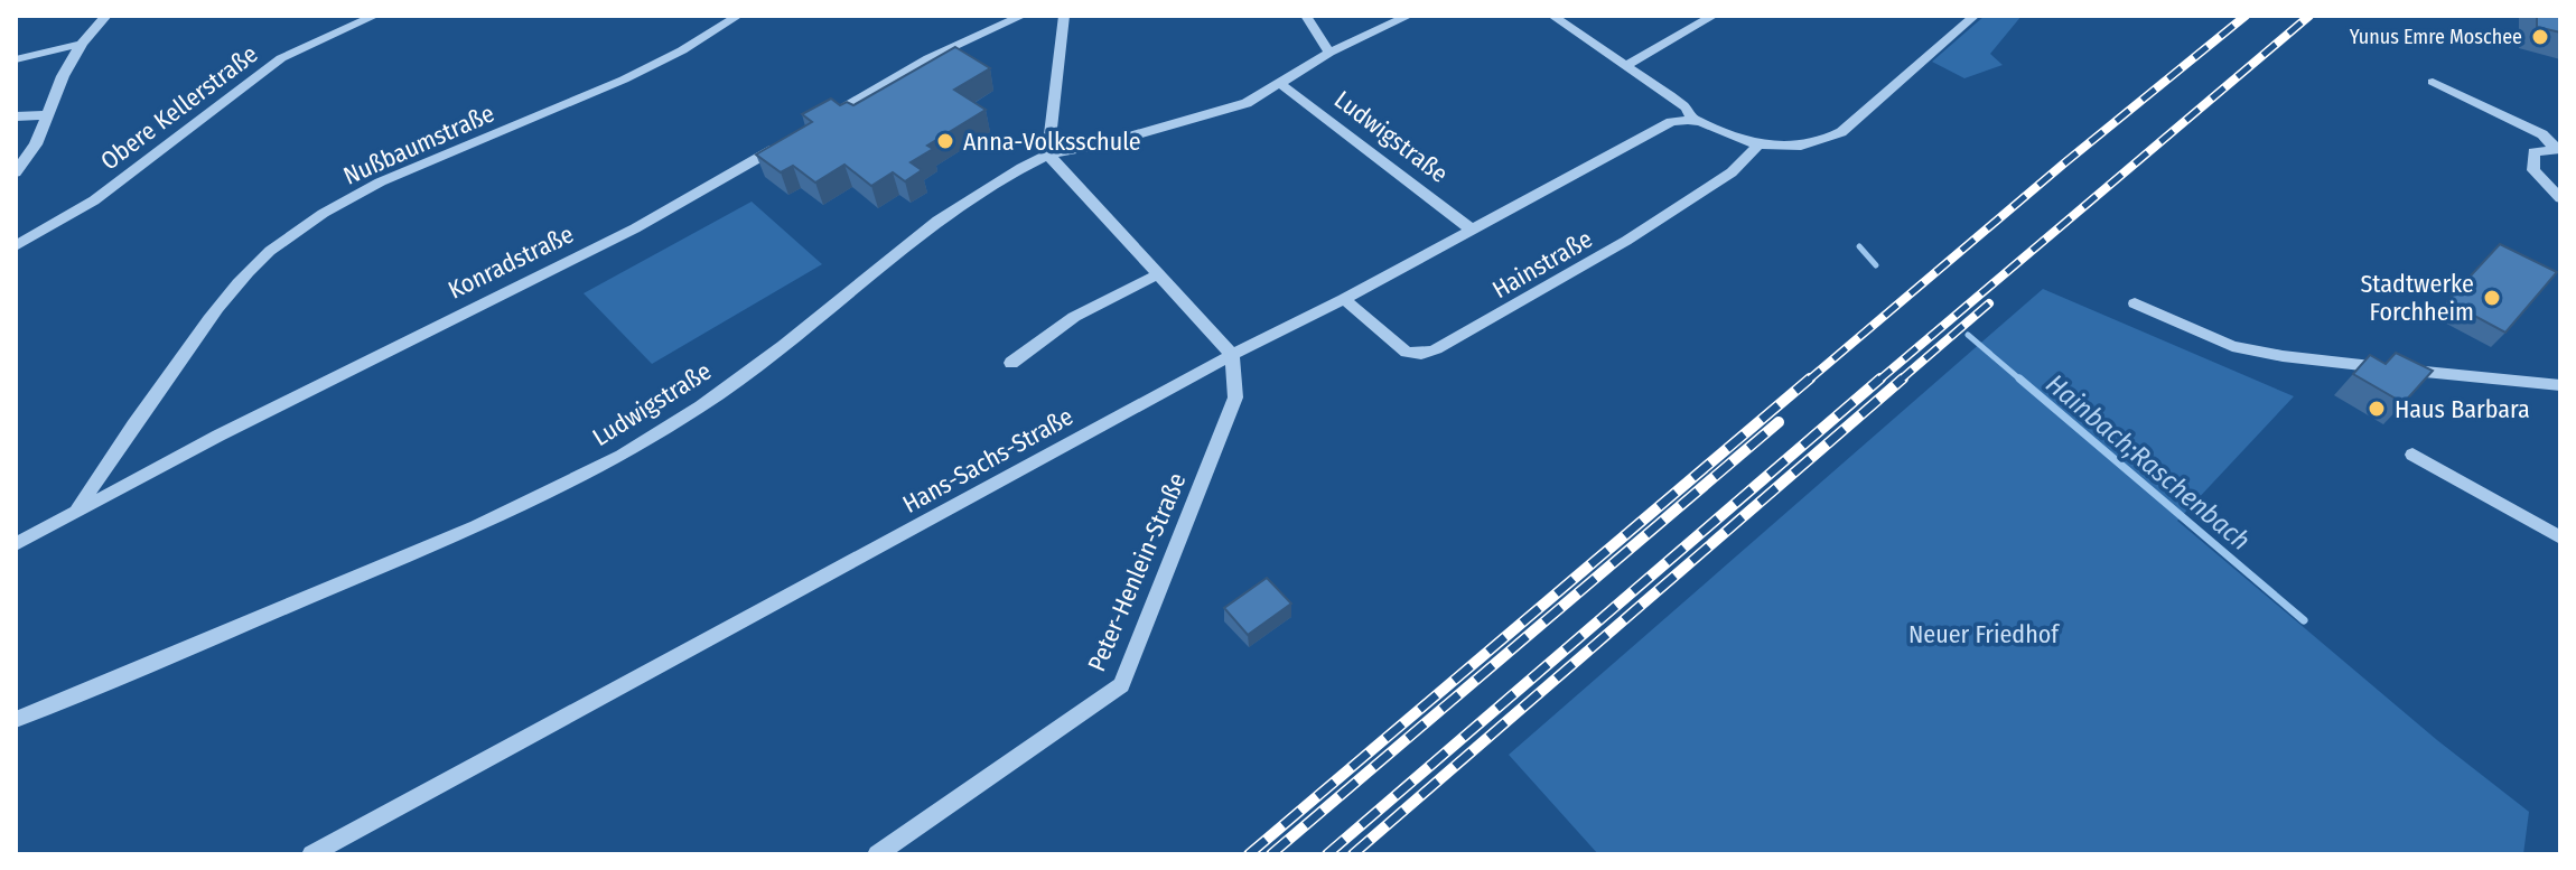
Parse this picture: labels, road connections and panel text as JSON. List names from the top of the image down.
{
  "streets": {
    "street": [
      "Obere Kellerstraße",
      "Ludwigstraße",
      "Nußbaumstraße",
      "Konradstraße",
      "Hainstraße",
      "Hans-Sachs-Straße",
      "Peter-Henlein-Straße"
    ]
  },
  "crossings": [
    ["Ludwigstraße", "Hans-Sachs-Straße"],
    ["Nußbaumstraße", "Konradstraße"],
    ["Hainstraße", "Hans-Sachs-Straße"],
    ["Hans-Sachs-Straße", "Peter-Henlein-Straße"]
  ],
  "water": ["Hainbach;Raschenbach"],
  "parks": ["Neuer Friedhof"],
  "places": [
    "Yunus Emre Moschee",
    "Anna-Volksschule",
    "Stadtwerke Forchheim",
    "Haus Barbara"
  ]
}
